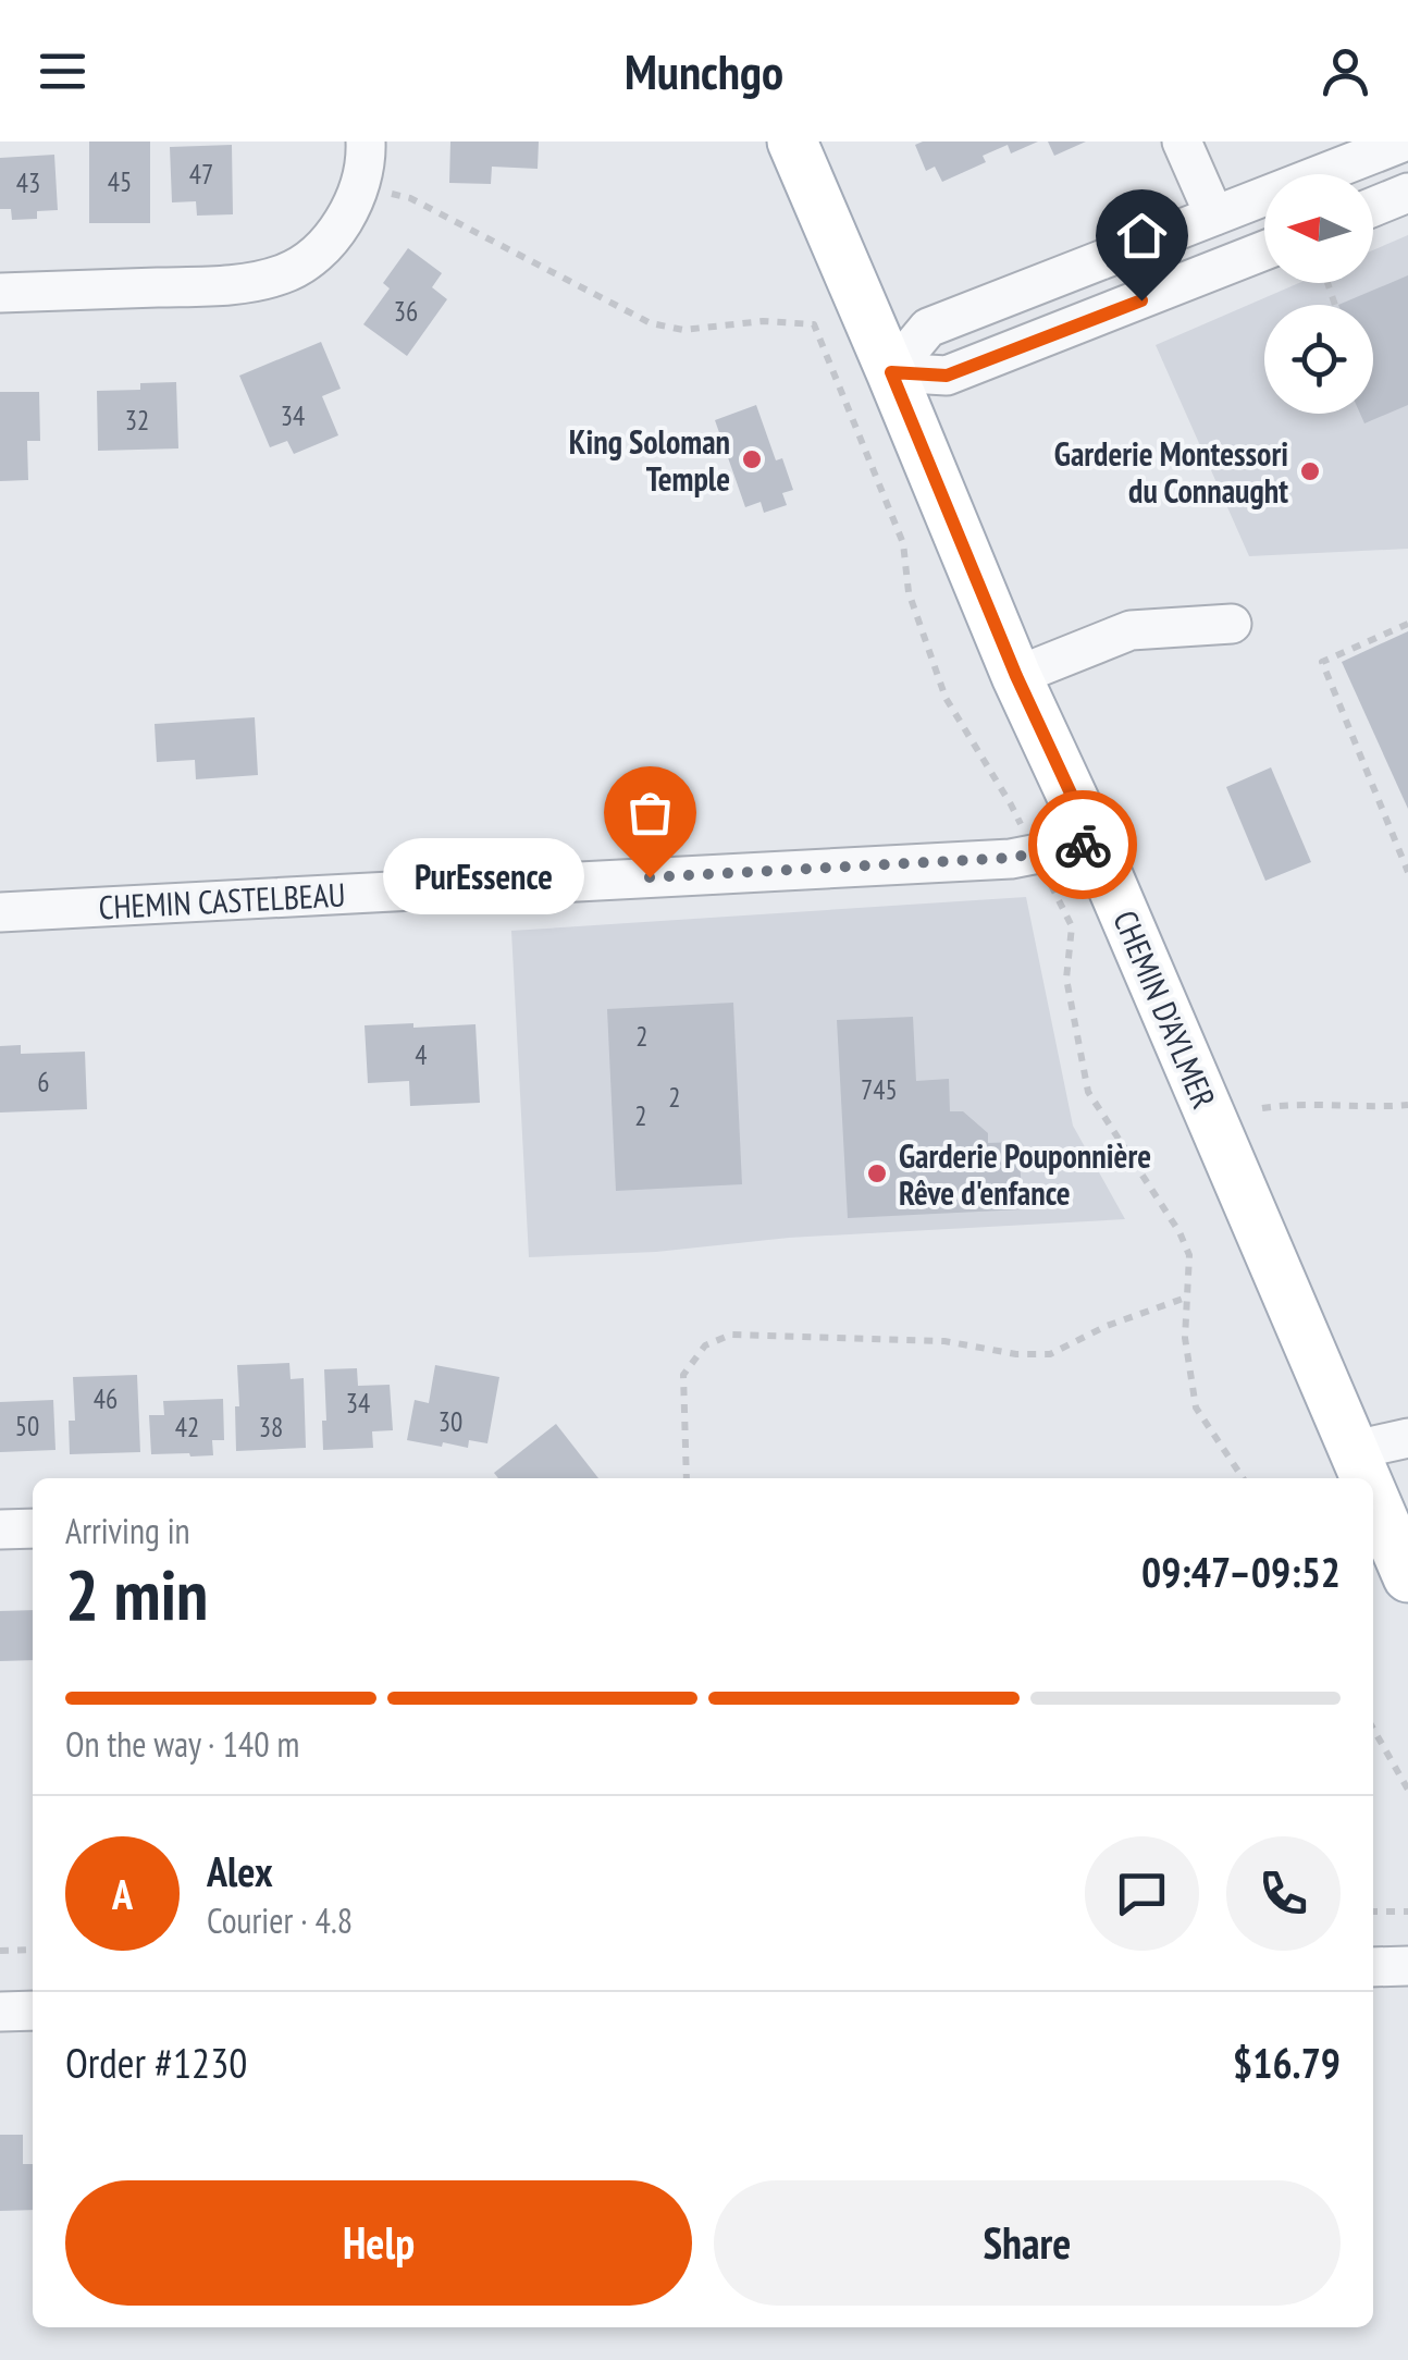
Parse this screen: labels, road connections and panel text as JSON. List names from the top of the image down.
{
  "streets": {
    "main road": ["CHEMIN D'AYLMER"],
    "street": ["CHEMIN CASTELBEAU"]
  },
  "crossings": [
    ["CHEMIN CASTELBEAU", "CHEMIN D'AYLMER"]
  ],
  "places": [
    "King Soloman Temple",
    "Garderie Montessori du Connaught",
    "PurEssence",
    "Garderie Pouponnière Rêve d'enfance"
  ],
  "house_numbers": [
    "47",
    "45",
    "43",
    "36",
    "34",
    "32",
    "2",
    "4",
    "6",
    "745",
    "2",
    "2",
    "46",
    "34",
    "30",
    "50",
    "42",
    "38"
  ],
  "north": "left",
  "page": {
    "header": "Munchgo",
    "bubble": "PurEssence",
    "heading": ["2 min", "Arriving in", "09:47–09:52"],
    "panel": [
      "Alex",
      "Courier · 4.8",
      "Order #1230",
      "$16.79"
    ],
    "bar": "On the way · 140 m",
    "round": "A",
    "buttons": ["Help", "Share"]
  }
}
